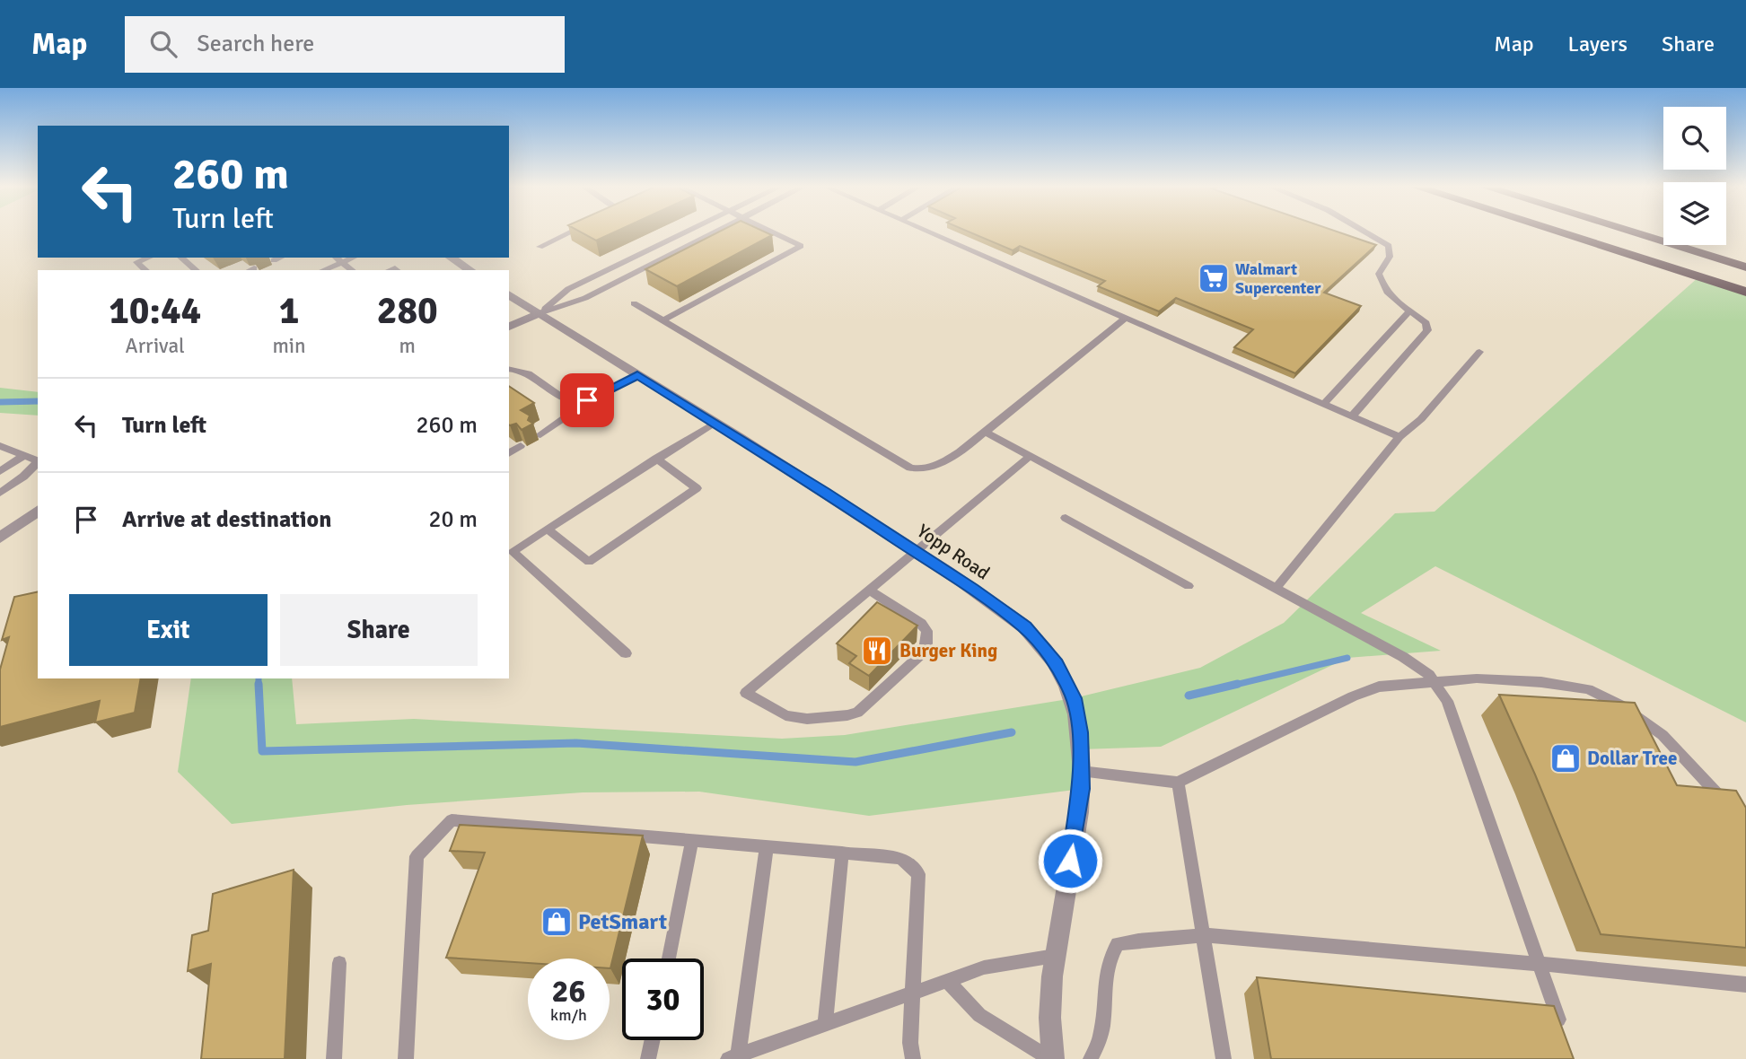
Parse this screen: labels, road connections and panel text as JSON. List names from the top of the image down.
{
  "streets": {
    "street": ["Yopp Road"]
  },
  "places": {
    "supermarket": ["Walmart Supercenter"],
    "restaurant": ["Burger King"],
    "shop": ["Dollar Tree", "PetSmart"]
  },
  "page": {
    "header": "Map",
    "search": "Search here",
    "nav": ["Map", "Layers", "Share"],
    "turn": ["260 m", "Turn left"],
    "eta": [
      "10:44",
      "Arrival",
      "1",
      "min",
      "280",
      "m"
    ],
    "list": [
      {
        "name": "Turn left",
        "value": "260 m"
      },
      {
        "name": "Arrive at destination",
        "value": "20 m"
      }
    ],
    "buttons": ["Exit", "Share"],
    "speed": "26 km/h",
    "limit": "30"
  }
}
